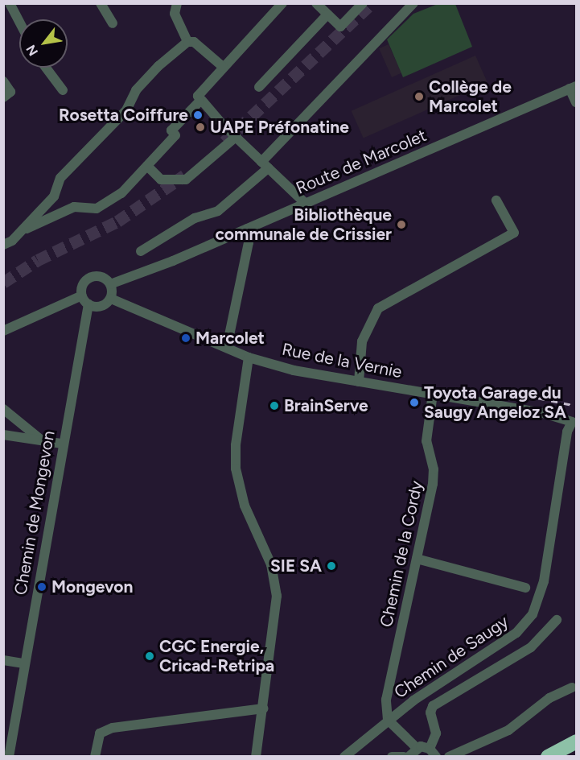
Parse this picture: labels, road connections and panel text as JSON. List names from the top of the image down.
{
  "streets": {
    "street": [
      "Route de Marcolet",
      "Rue de la Vernie",
      "Chemin de Mongevon",
      "Chemin de la Cordy",
      "Chemin de Saugy"
    ]
  },
  "crossings": [
    ["Route de Marcolet", "Rue de la Vernie"],
    ["Route de Marcolet", "Chemin de Mongevon"],
    ["Rue de la Vernie", "Chemin de Mongevon"],
    ["Rue de la Vernie", "Chemin de la Cordy"],
    ["Rue de la Vernie", "Chemin de Saugy"],
    ["Chemin de la Cordy", "Chemin de Saugy"]
  ],
  "places": [
    "Collège de Marcolet",
    "Rosetta Coiffure",
    "UAPE Préfonatine",
    "Bibliothèque communale de Crissier",
    "Marcolet",
    "Toyota Garage du Saugy Angeloz SA",
    "BrainServe",
    "SIE SA",
    "Mongevon",
    "CGC Energie, Cricad-Retripa"
  ],
  "north": "bottom left"
}
